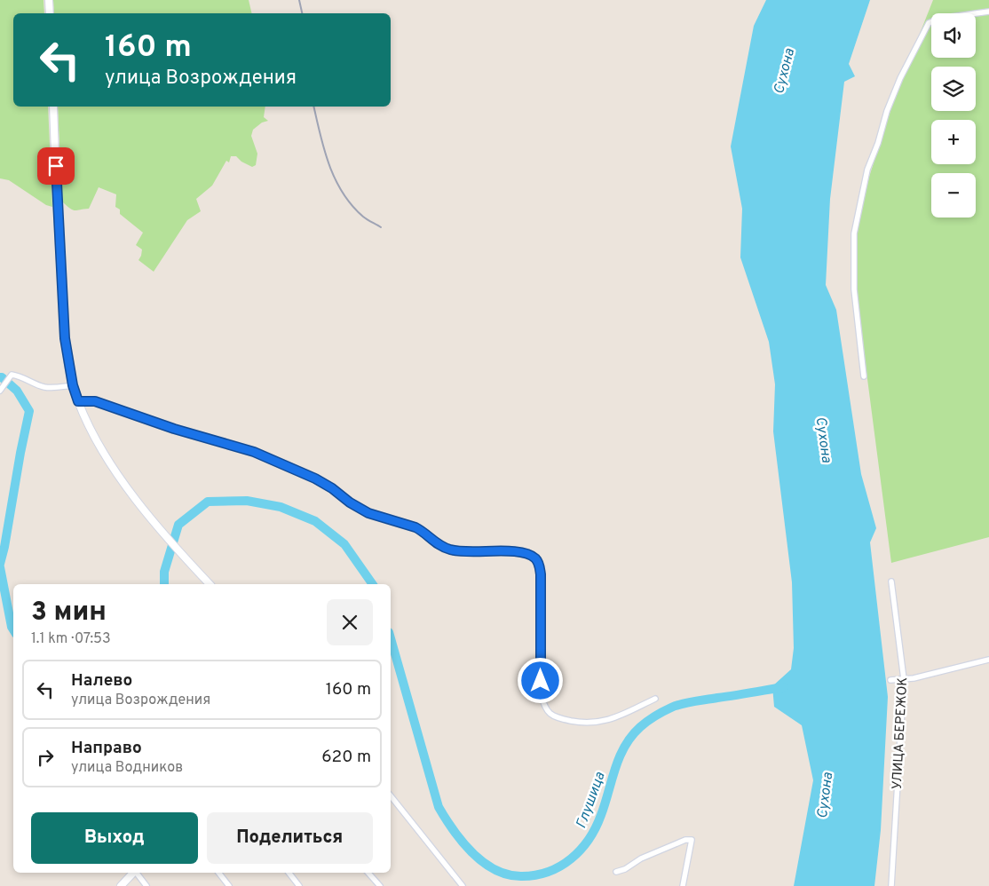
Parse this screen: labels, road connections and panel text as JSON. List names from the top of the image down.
{
  "streets": {
    "street": ["УЛИЦА БЕРЕЖОК"]
  },
  "water": ["Сухона", "Глушица"],
  "page": {
    "map_buttons": ["+", "−"],
    "turn": ["160 m", "улица Возрождения"],
    "heading": ["3 мин", "1.1 km · 07:53"],
    "list": [
      {
        "name": "Налево",
        "note": "улица Возрождения",
        "value": "160 m"
      },
      {
        "name": "Направо",
        "note": "улица Водников",
        "value": "620 m"
      }
    ],
    "buttons": ["Выход", "Поделиться"]
  }
}
